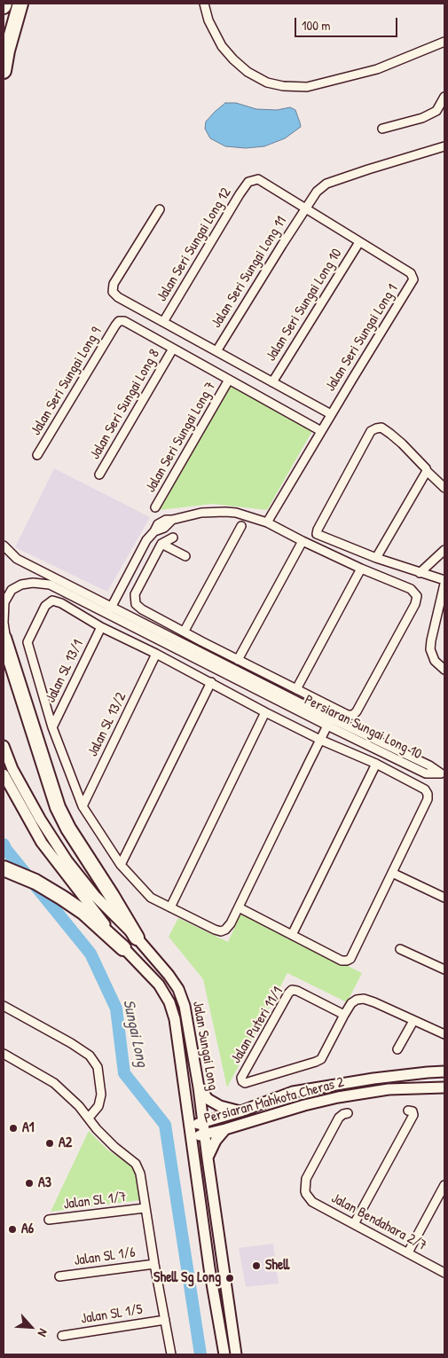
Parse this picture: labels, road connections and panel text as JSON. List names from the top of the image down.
{
  "streets": {
    "street": [
      "Jalan Seri Sungai Long 12",
      "Jalan Seri Sungai Long 11",
      "Jalan Seri Sungai Long 10",
      "Jalan Seri Sungai Long 1",
      "Jalan Seri Sungai Long 9",
      "Jalan Seri Sungai Long 8",
      "Jalan Seri Sungai Long 7",
      "Jalan SL 13/1",
      "Jalan SL 13/2",
      "Persiaran Sungai Long 10",
      "Jalan Puteri 11/1",
      "Jalan Sungai Long",
      "Persiaran Mahkota Cheras 2",
      "Jalan SL 1/7",
      "Jalan Bendahara 2/7",
      "Jalan SL 1/6",
      "Jalan SL 1/5"
    ]
  },
  "crossings": [
    ["Jalan Seri Sungai Long 12", "Jalan Seri Sungai Long 1"],
    ["Jalan Seri Sungai Long 11", "Jalan Seri Sungai Long 1"],
    ["Jalan Seri Sungai Long 10", "Jalan Seri Sungai Long 1"],
    ["Jalan Seri Sungai Long 9", "Jalan Seri Sungai Long 8"],
    ["Jalan Sungai Long", "Persiaran Mahkota Cheras 2"]
  ],
  "water": ["Sungai Long"],
  "places": [
    "A1",
    "A2",
    "A3",
    "A6",
    "Shell",
    "Shell Sg Long"
  ],
  "scale_bar": "100 m",
  "north": "bottom right"
}
